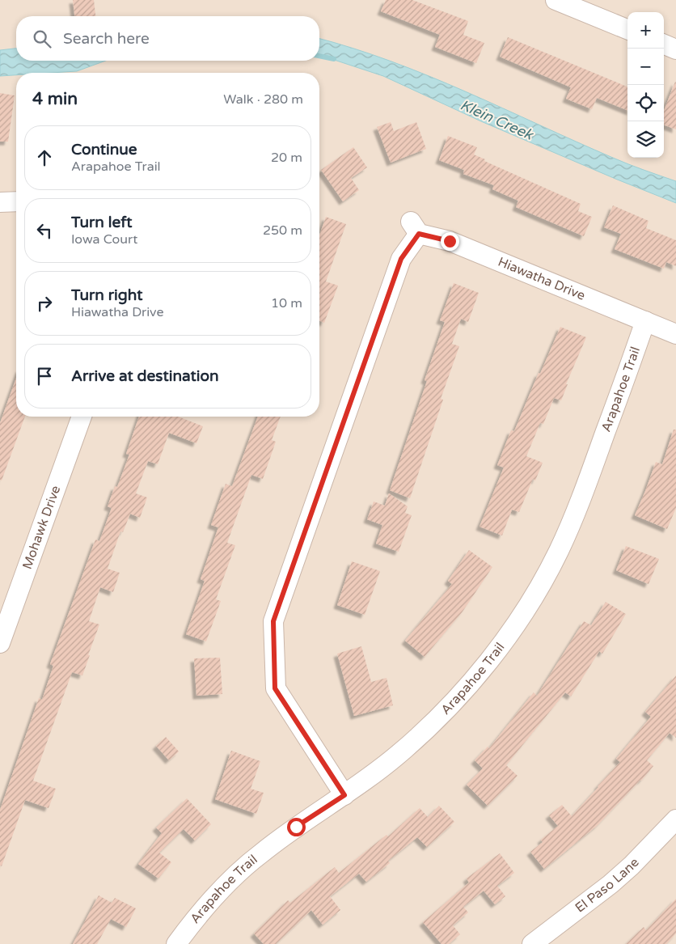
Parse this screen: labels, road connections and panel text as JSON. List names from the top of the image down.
{
  "streets": {
    "street": [
      "Hiawatha Drive",
      "Arapahoe Trail",
      "Mohawk Drive",
      "El Paso Lane"
    ]
  },
  "crossings": [
    ["Hiawatha Drive", "Arapahoe Trail"]
  ],
  "water": ["Klein Creek"],
  "page": {
    "map_buttons": ["+", "−"],
    "search": "Search here",
    "heading": ["4 min", "Walk · 280 m"],
    "list": [
      ["Continue", "Arapahoe Trail", "20 m"],
      ["Turn left", "Iowa Court", "250 m"],
      ["Turn right", "Hiawatha Drive", "10 m"],
      "Arrive at destination"
    ]
  }
}
